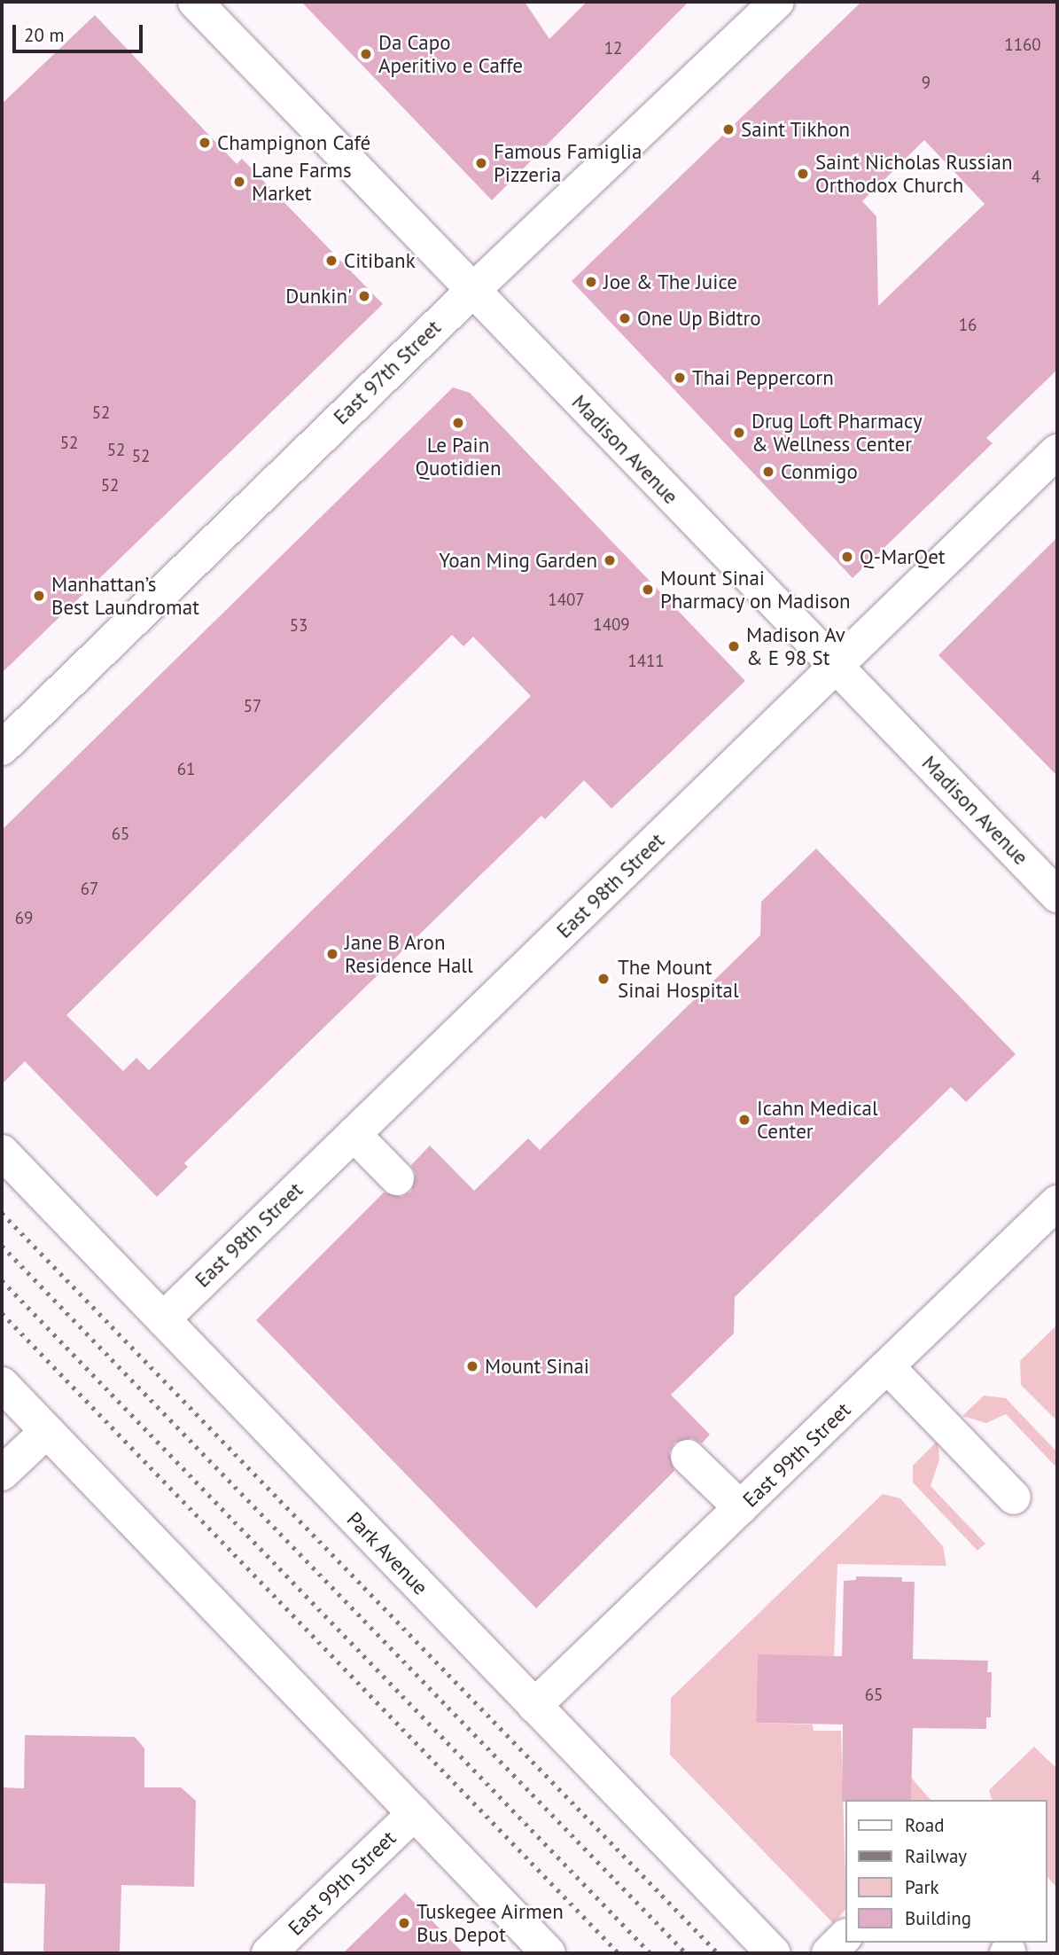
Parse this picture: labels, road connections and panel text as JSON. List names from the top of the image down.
{
  "streets": {
    "main road": [
      "East 97th Street",
      "Madison Avenue",
      "East 98th Street",
      "East 99th Street",
      "Park Avenue"
    ]
  },
  "crossings": [
    ["East 97th Street", "Madison Avenue"],
    ["Madison Avenue", "East 98th Street"],
    ["East 98th Street", "Park Avenue"],
    ["East 99th Street", "Park Avenue"]
  ],
  "places": [
    "Da Capo Aperitivo e Caffe",
    "Saint Tikhon",
    "Champignon Café",
    "Famous Famiglia Pizzeria",
    "Saint Nicholas Russian Orthodox Church",
    "Lane Farms Market",
    "Citibank",
    "Joe & The Juice",
    "Dunkin'",
    "One Up Bidtro",
    "Thai Peppercorn",
    "Le Pain Quotidien",
    "Drug Loft Pharmacy & Wellness Center",
    "Conmigo",
    "Q-MarQet",
    "Yoan Ming Garden",
    "Mount Sinai Pharmacy on Madison",
    "Manhattan’s Best Laundromat",
    "Madison Av & E 98 St",
    "Jane B Aron Residence Hall",
    "The Mount Sinai Hospital",
    "Icahn Medical Center",
    "Mount Sinai",
    "Tuskegee Airmen Bus Depot"
  ],
  "house_numbers": [
    "1160",
    "12",
    "9",
    "4",
    "16",
    "52",
    "52",
    "52",
    "52",
    "52",
    "1407",
    "1409",
    "53",
    "1411",
    "57",
    "61",
    "65",
    "67",
    "69",
    "65"
  ],
  "legend": [
    "Road",
    "Railway",
    "Park",
    "Building"
  ],
  "scale_bar": "20 m"
}
